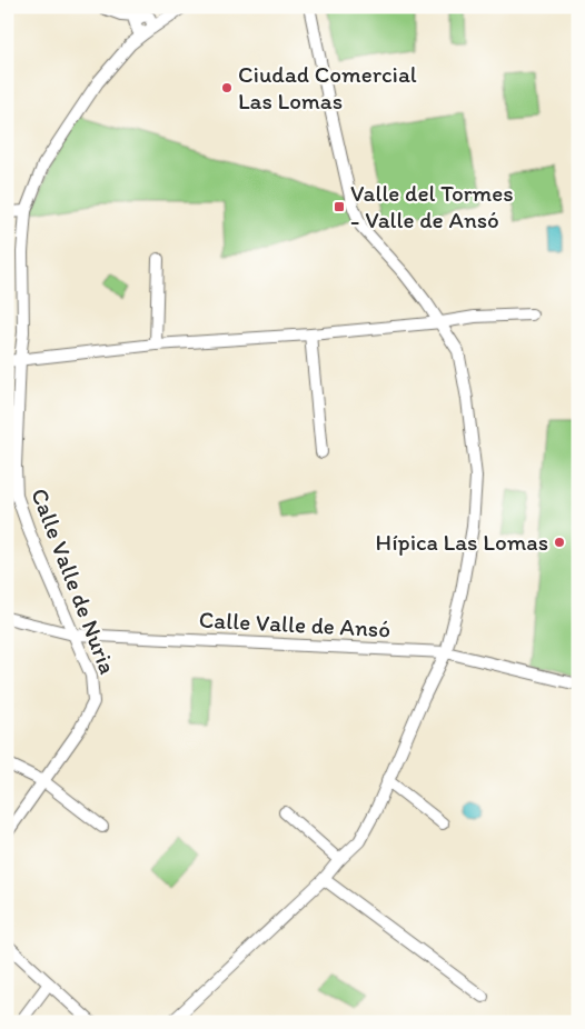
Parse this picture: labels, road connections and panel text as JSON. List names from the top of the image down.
{
  "streets": {
    "street": ["Calle Valle de Nuria", "Calle Valle de Ansó"]
  },
  "crossings": [
    ["Calle Valle de Nuria", "Calle Valle de Ansó"]
  ],
  "places": {
    "other": ["Ciudad Comercial Las Lomas", "Hípica Las Lomas"],
    "transit": ["Valle del Tormes - Valle de Ansó"]
  }
}
